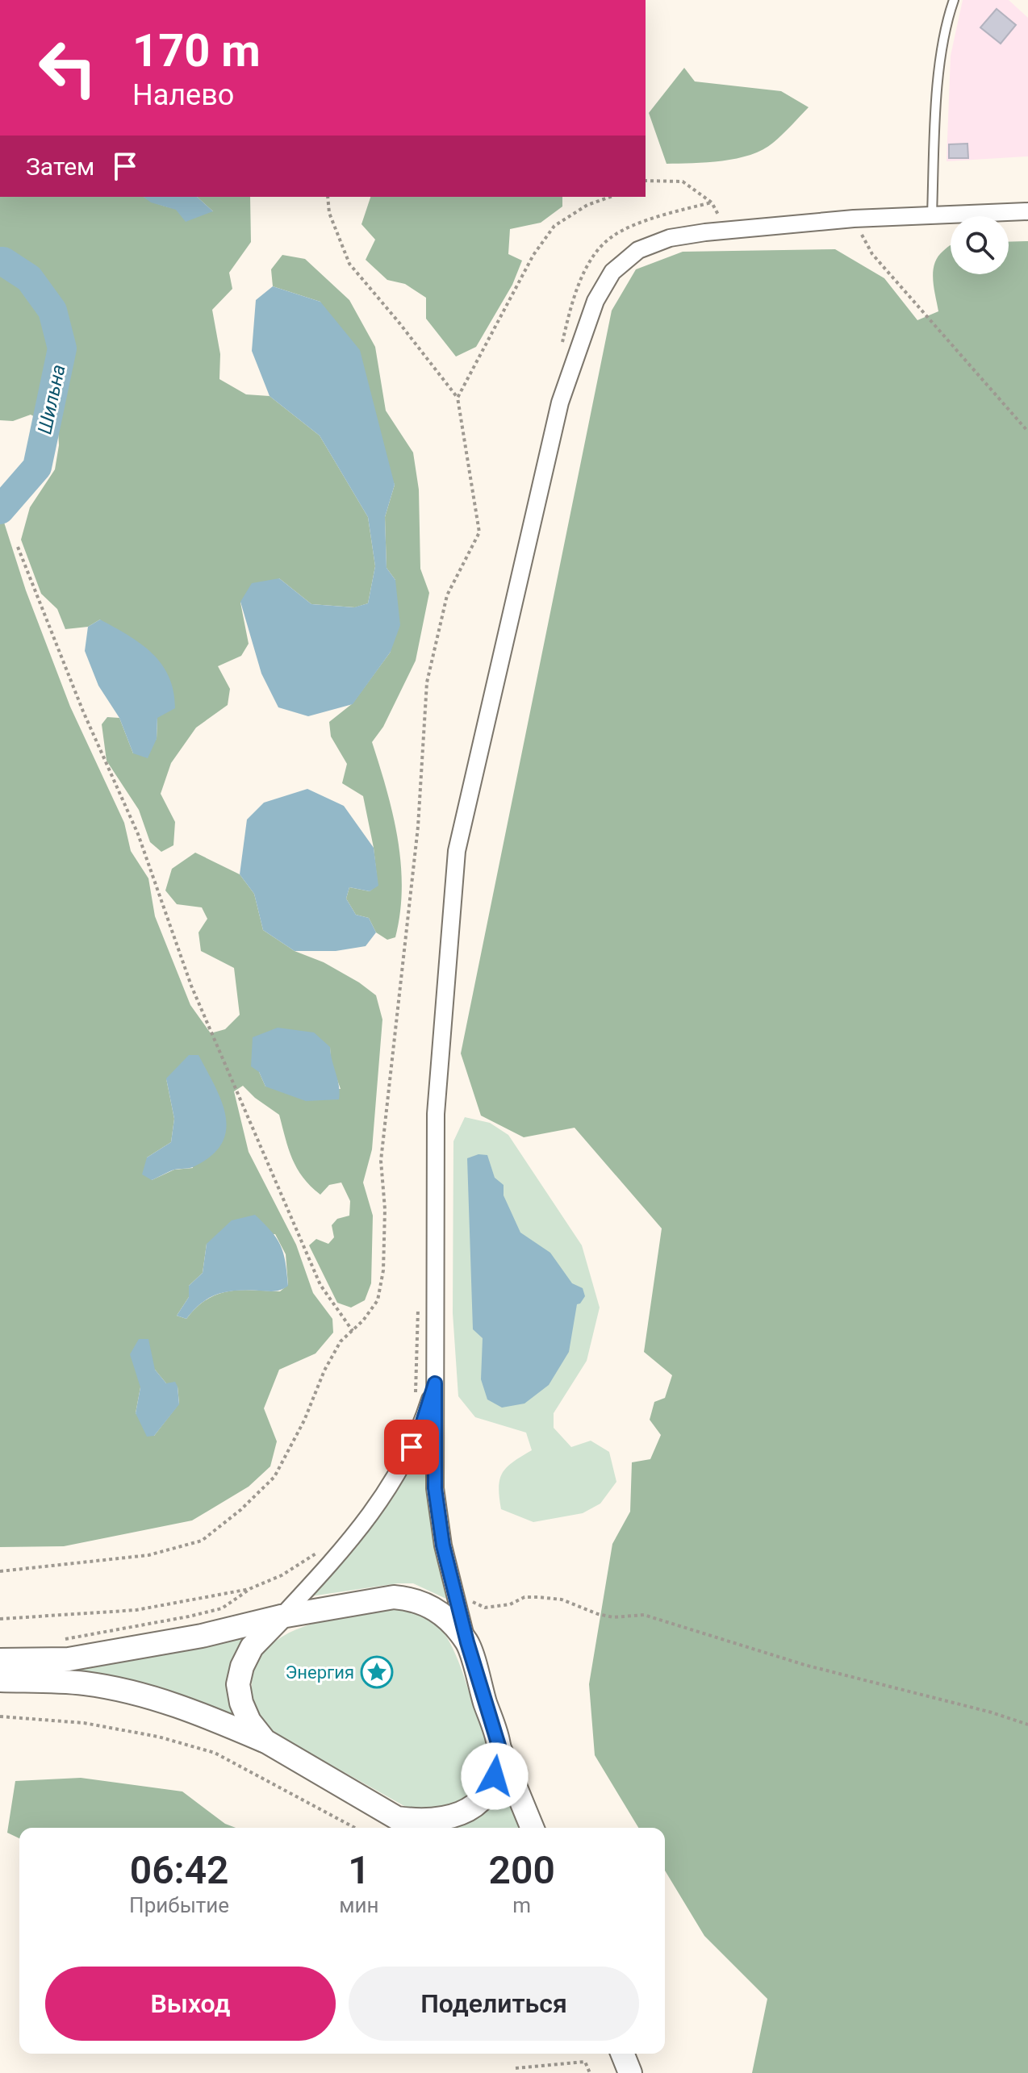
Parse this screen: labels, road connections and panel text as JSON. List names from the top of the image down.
{
  "water": ["Шильна"],
  "places": {
    "place": ["Энергия"]
  },
  "page": {
    "turn": ["170 m", "Налево"],
    "then": "Затем",
    "eta": [
      "06:42",
      "Прибытие",
      "1",
      "мин",
      "200",
      "m"
    ],
    "buttons": ["Выход", "Поделиться"]
  }
}
